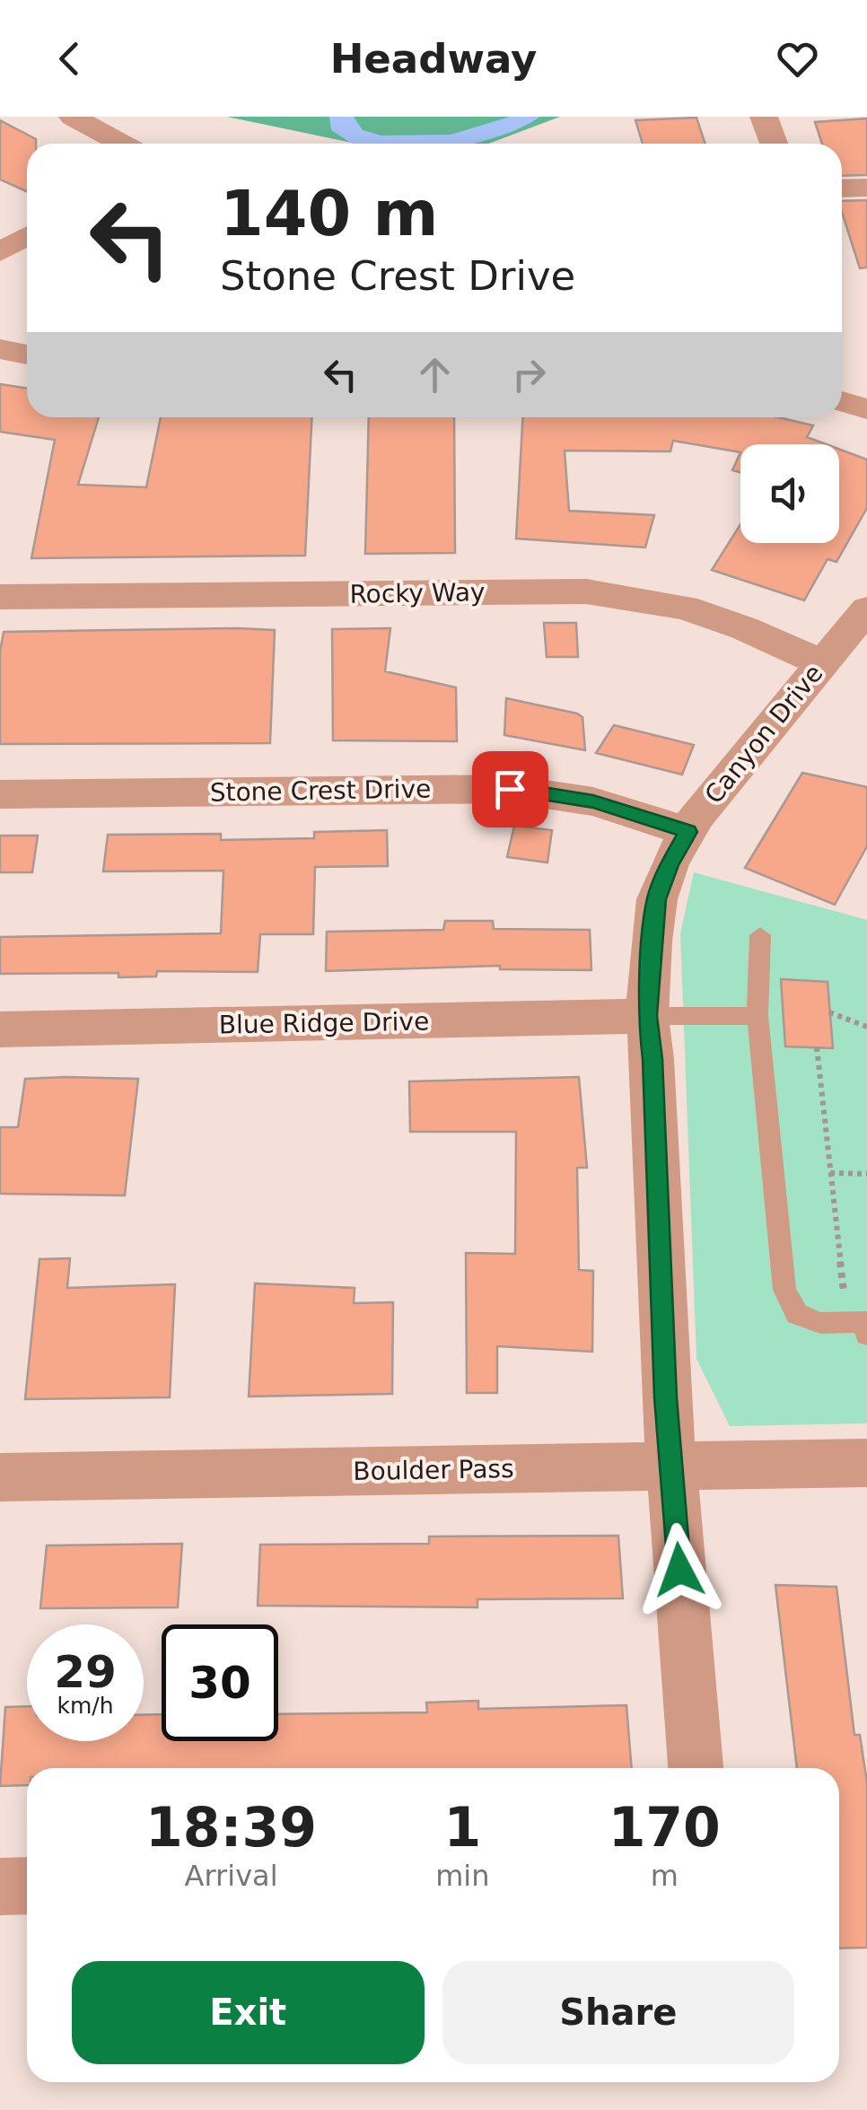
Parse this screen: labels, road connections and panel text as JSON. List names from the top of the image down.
{
  "streets": {
    "street": [
      "Rocky Way",
      "Canyon Drive",
      "Stone Crest Drive",
      "Blue Ridge Drive",
      "Boulder Pass"
    ]
  },
  "crossings": [
    ["Rocky Way", "Canyon Drive"],
    ["Canyon Drive", "Stone Crest Drive"],
    ["Canyon Drive", "Blue Ridge Drive"],
    ["Canyon Drive", "Boulder Pass"]
  ],
  "page": {
    "header": "Headway",
    "turn": ["140 m", "Stone Crest Drive"],
    "speed": "29 km/h",
    "limit": "30",
    "eta": [
      "18:39",
      "Arrival",
      "1",
      "min",
      "170",
      "m"
    ],
    "buttons": ["Exit", "Share"]
  }
}
